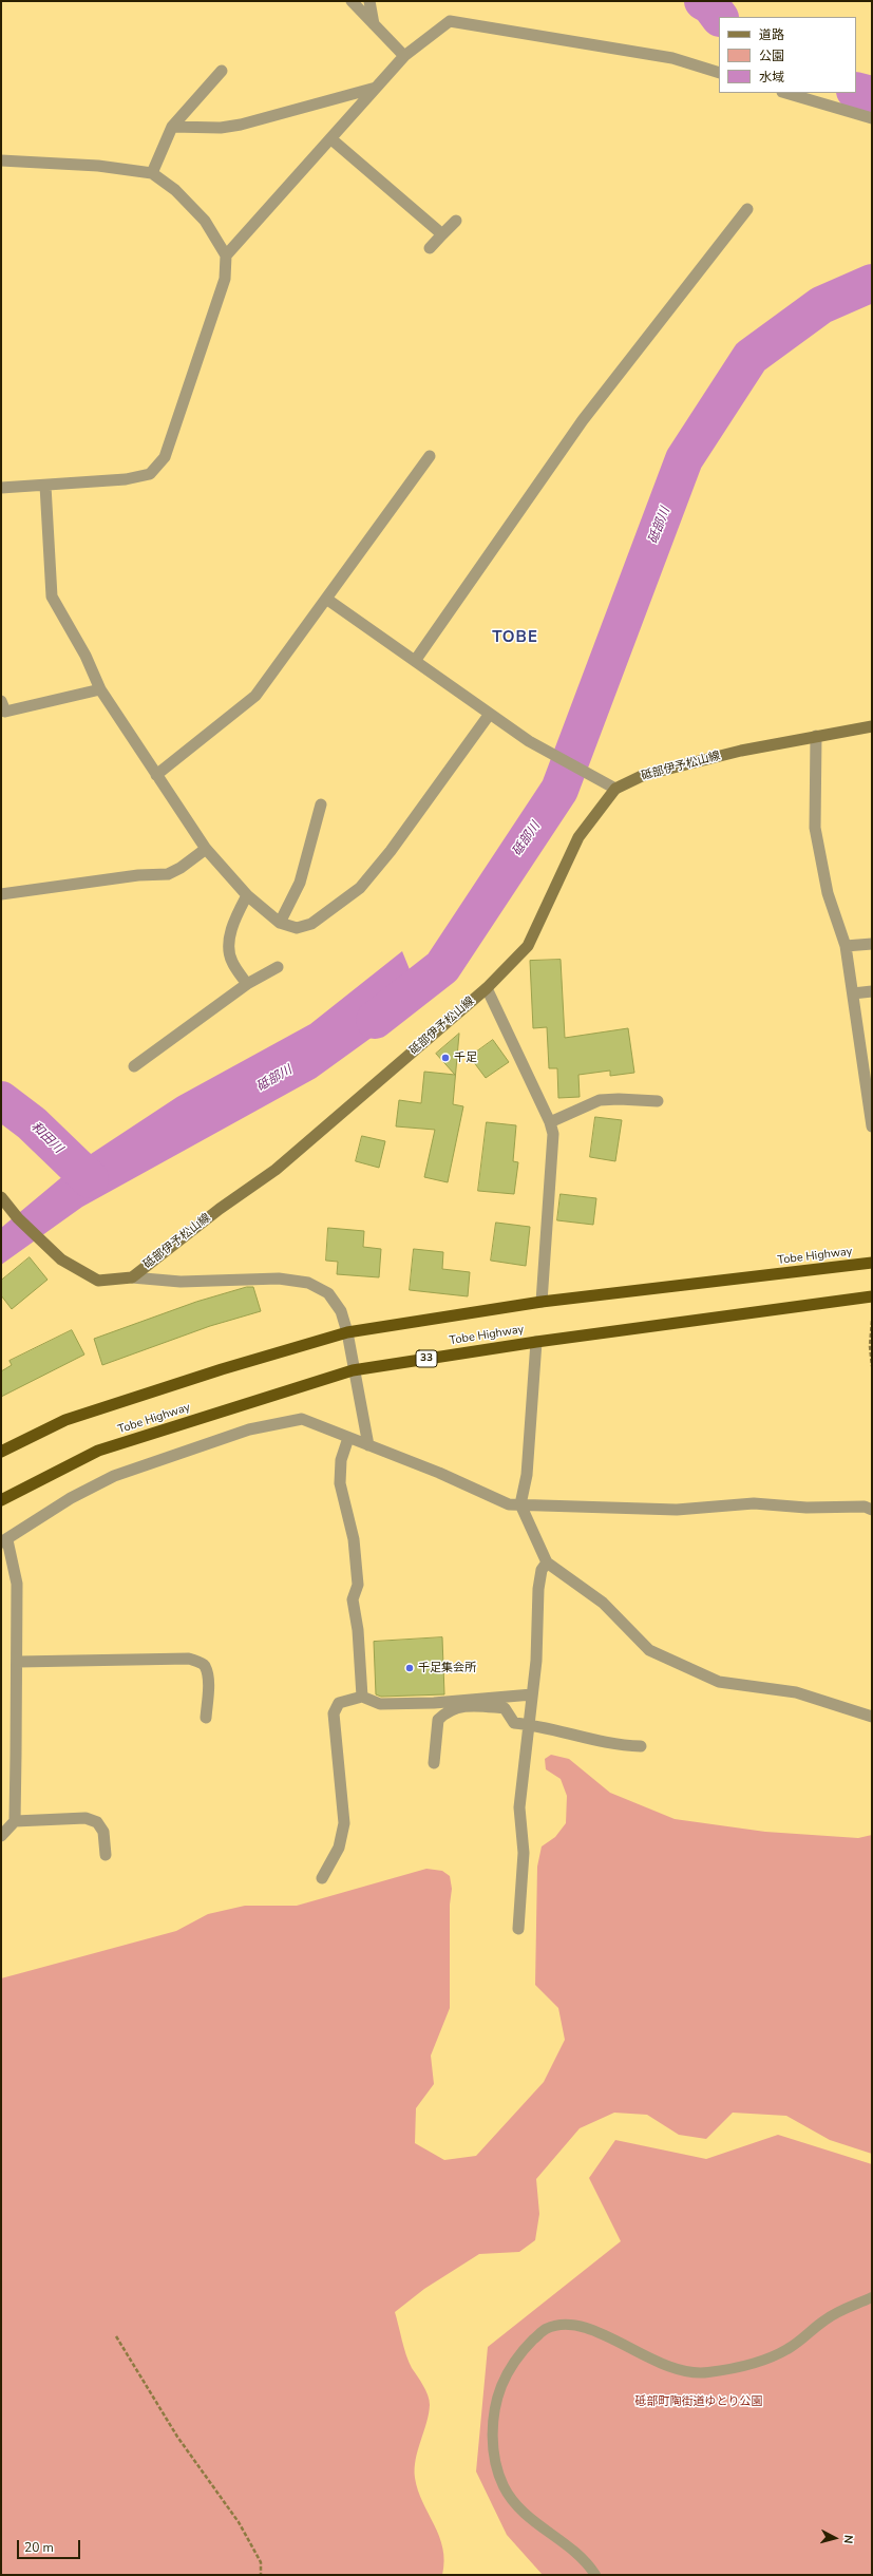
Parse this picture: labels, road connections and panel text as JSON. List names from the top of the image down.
{
  "streets": {
    "highway": ["Tobe Highway", "33"],
    "main road": ["砥部伊予松山線"]
  },
  "districts": ["TOBE"],
  "water": ["砥部川", "和田川"],
  "parks": ["砥部町陶街道ゆとり公園"],
  "places": ["千足", "千足集会所"],
  "legend": ["道路", "公園", "水域"],
  "scale_bar": "20 m",
  "north": "right"
}
